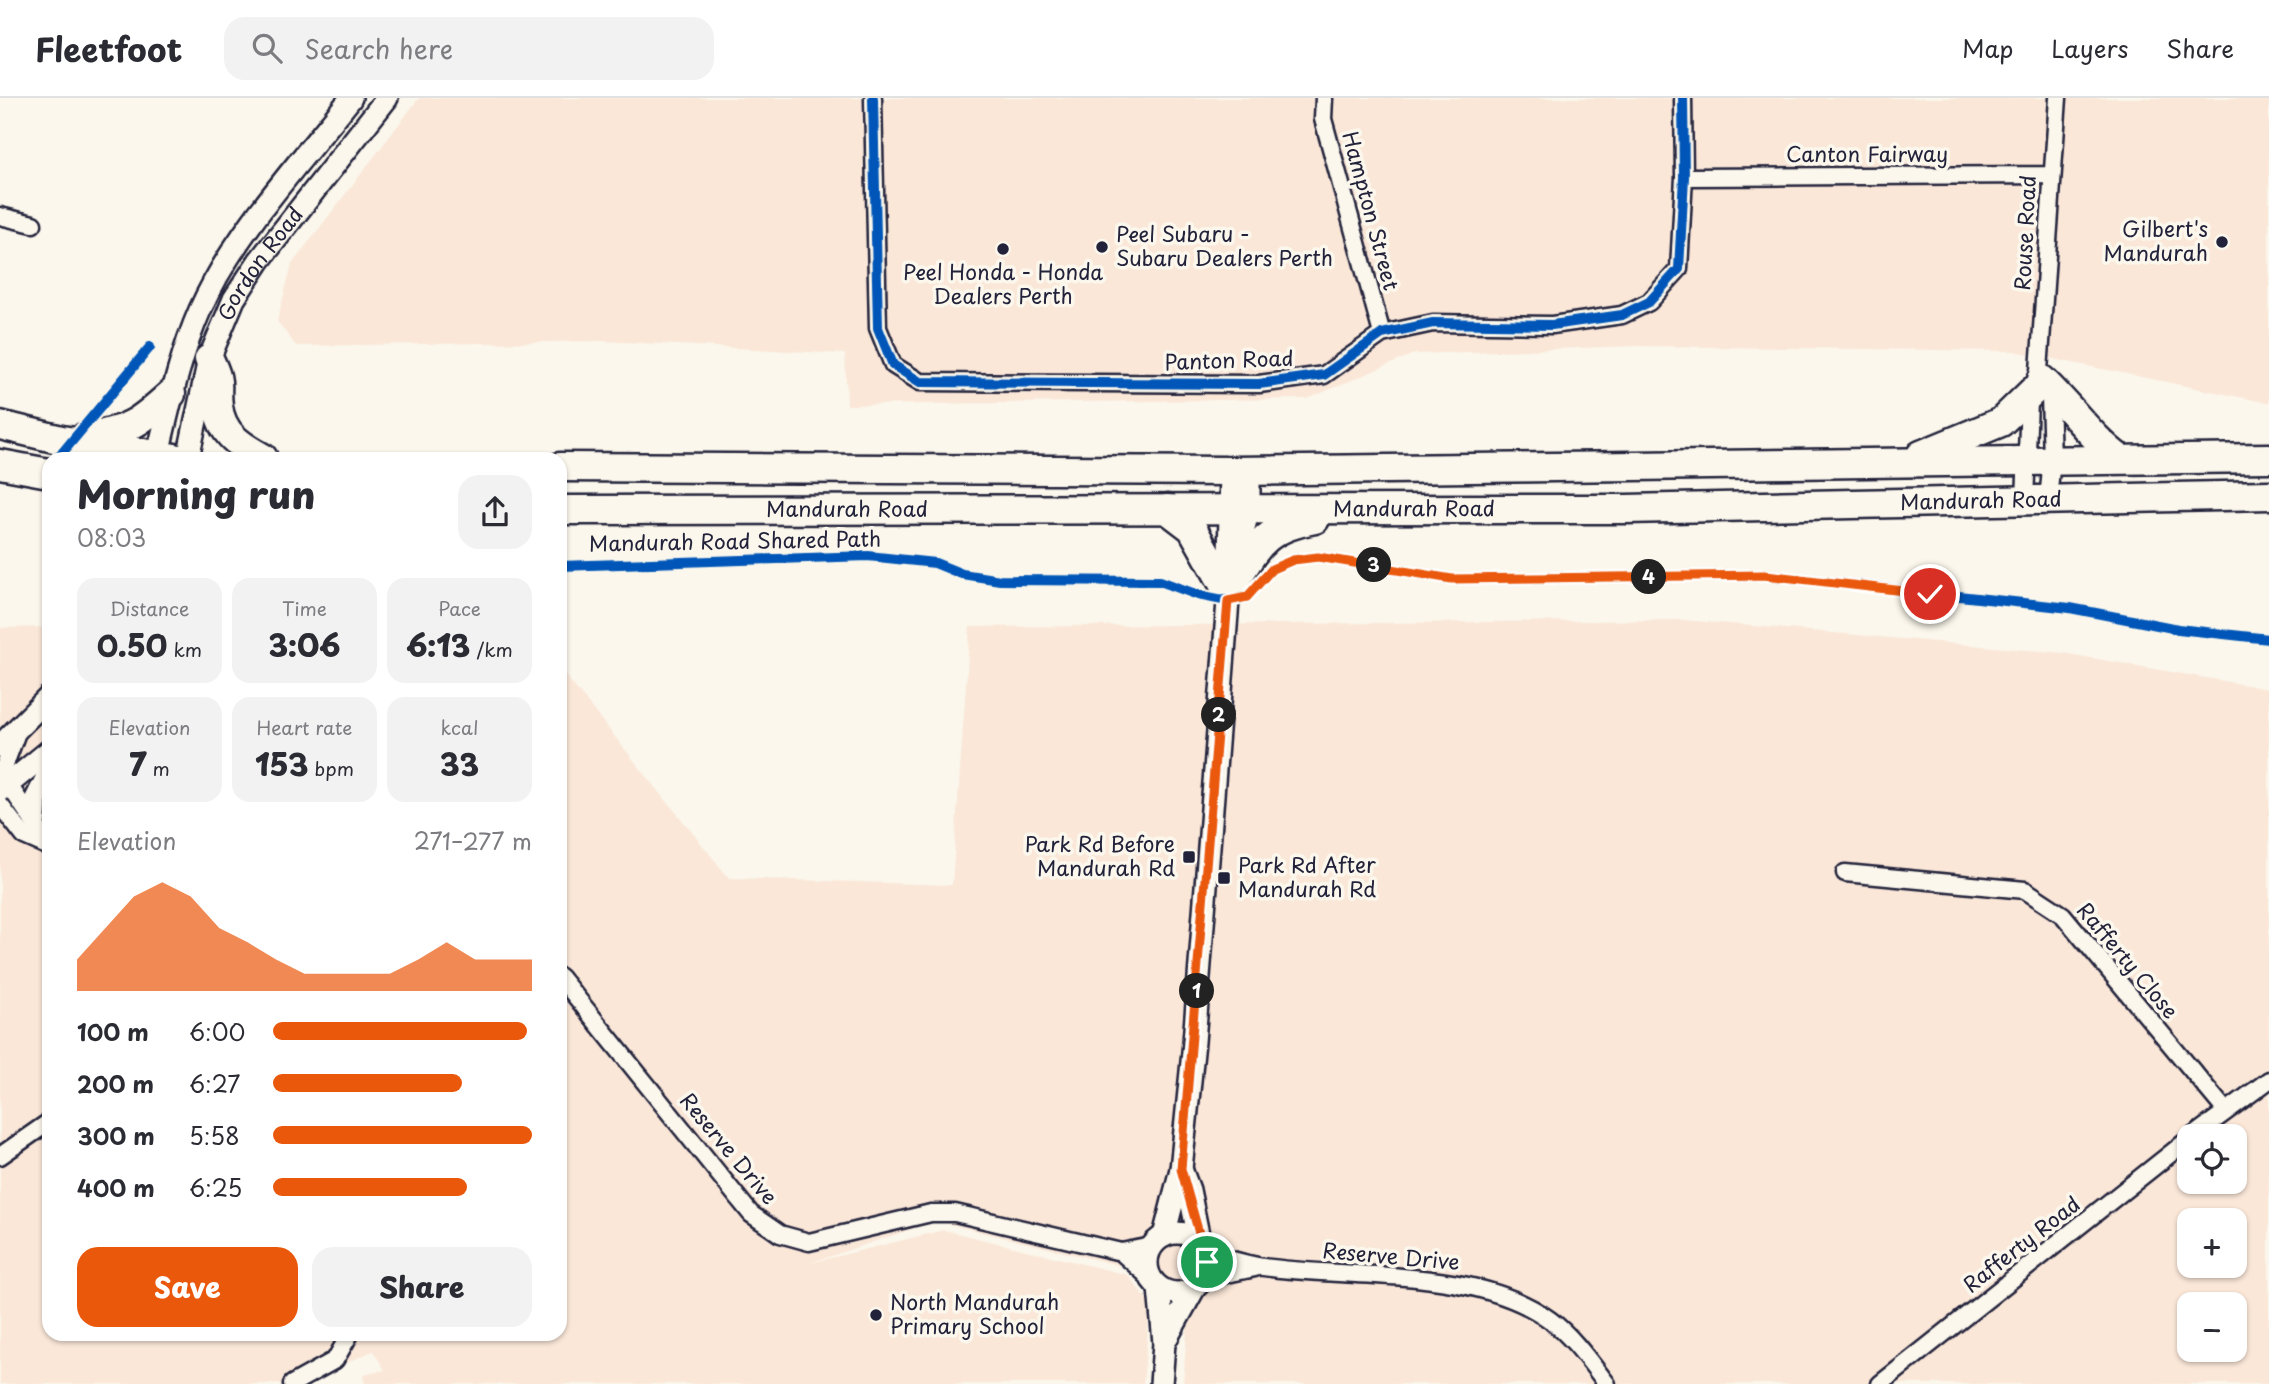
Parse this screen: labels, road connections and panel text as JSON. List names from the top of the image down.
{
  "streets": {
    "highway": ["Mandurah Road"],
    "street": [
      "Canton Fairway",
      "Hampton Street",
      "Rouse Road",
      "Gordon Road",
      "Panton Road",
      "Rafferty Close",
      "Reserve Drive",
      "Rafferty Road"
    ],
    "cycle path": ["Mandurah Road Shared Path"]
  },
  "crossings": [
    ["Canton Fairway", "Rouse Road"],
    ["Canton Fairway", "Panton Road"],
    ["Hampton Street", "Panton Road"],
    ["Rouse Road", "Mandurah Road"],
    ["Rafferty Close", "Rafferty Road"]
  ],
  "places": {
    "other": [
      "Gilbert's Mandurah",
      "Peel Subaru - Subaru Dealers Perth",
      "Peel Honda - Honda Dealers Perth",
      "North Mandurah Primary School"
    ],
    "transit": ["Park Rd Before Mandurah Rd", "Park Rd After Mandurah Rd"]
  },
  "page": {
    "header": "Fleetfoot",
    "search": "Search here",
    "nav": ["Map", "Layers", "Share"],
    "heading": ["Morning run", "08:03"],
    "pins": [
      "3",
      "4",
      "2",
      "1"
    ],
    "stats": [
      ["Distance", "0.50 km"],
      ["Time", "3:06"],
      ["Pace", "6:13 /km"],
      ["Elevation", "7 m"],
      ["Heart rate", "153 bpm"],
      ["kcal", "33"]
    ],
    "chart": ["Elevation", "271–277 m"],
    "list": [
      {
        "name": "100 m",
        "note": "6:00"
      },
      {
        "name": "200 m",
        "note": "6:27"
      },
      {
        "name": "300 m",
        "note": "5:58"
      },
      {
        "name": "400 m",
        "note": "6:25"
      }
    ],
    "map_buttons": ["+", "−"],
    "buttons": ["Save", "Share"]
  }
}
